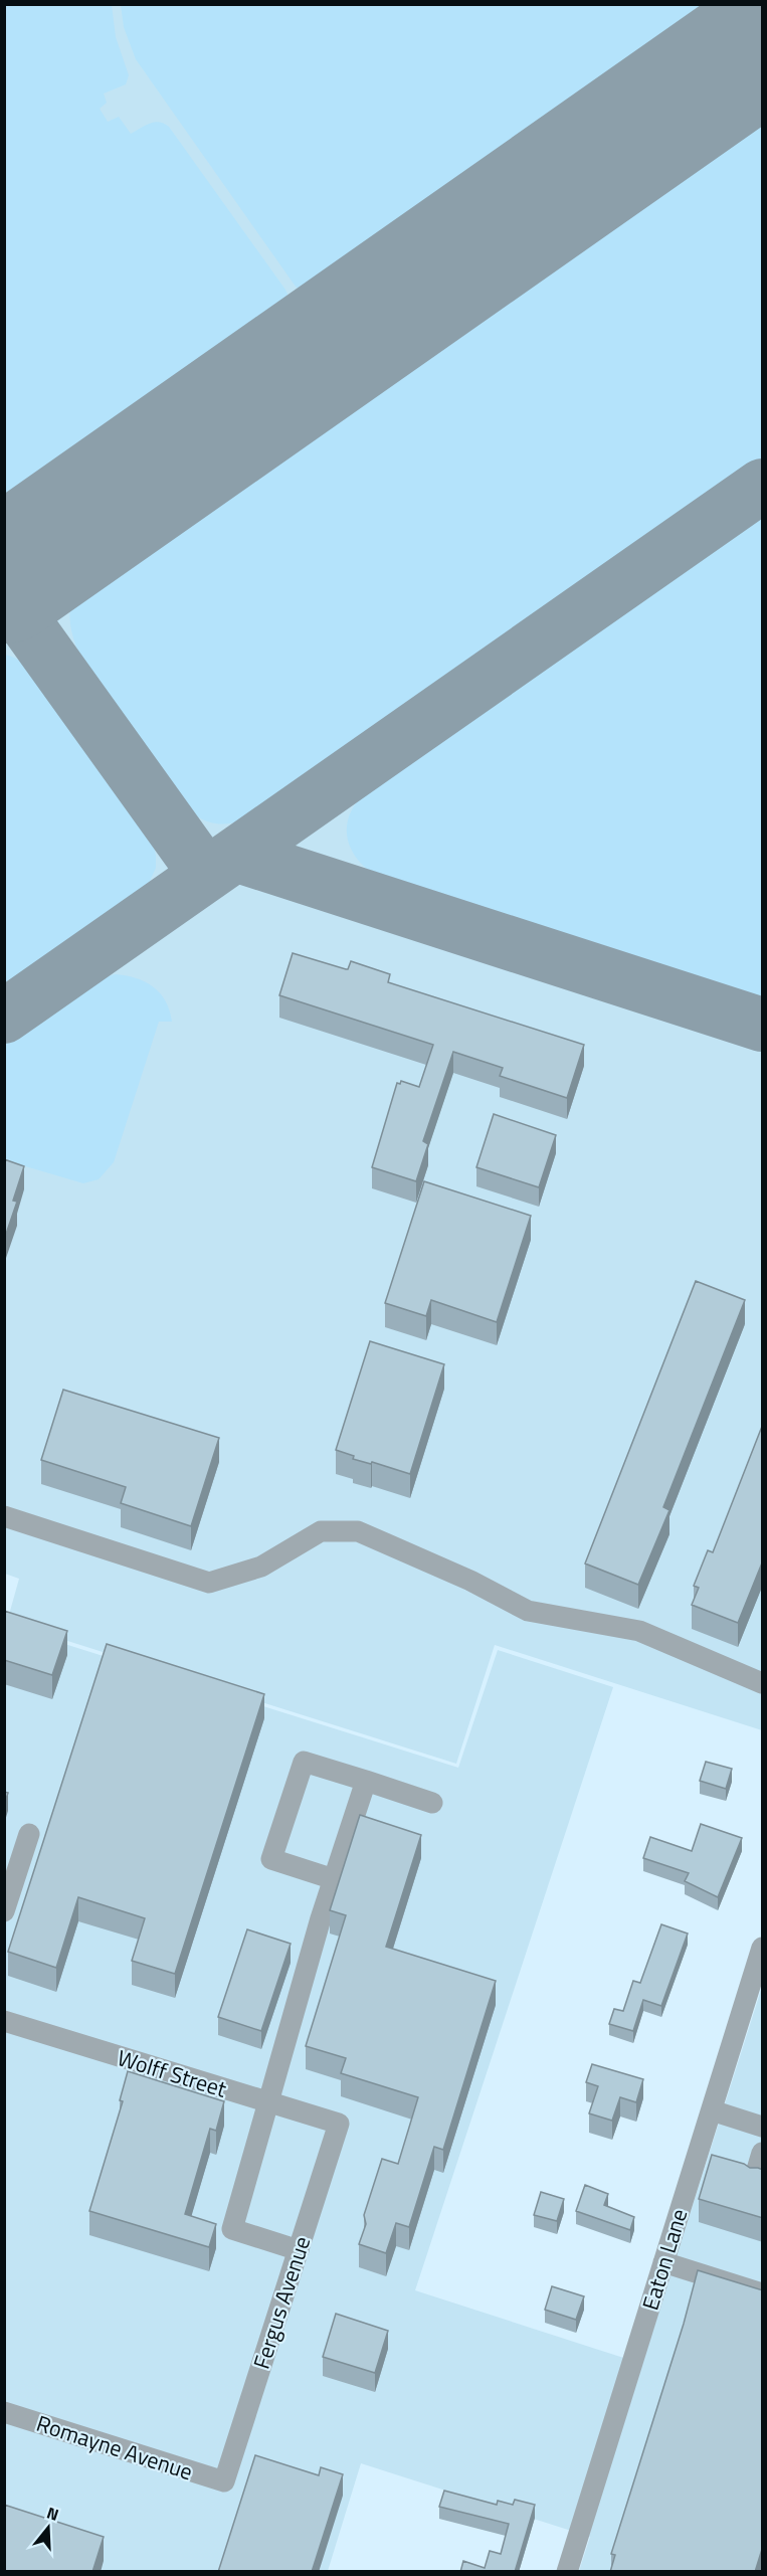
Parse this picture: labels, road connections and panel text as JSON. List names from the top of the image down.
{
  "streets": {
    "street": [
      "Wolff Street",
      "Eaton Lane",
      "Fergus Avenue",
      "Romayne Avenue"
    ]
  },
  "crossings": [
    ["Wolff Street", "Fergus Avenue"],
    ["Fergus Avenue", "Romayne Avenue"]
  ],
  "north": "top"
}
